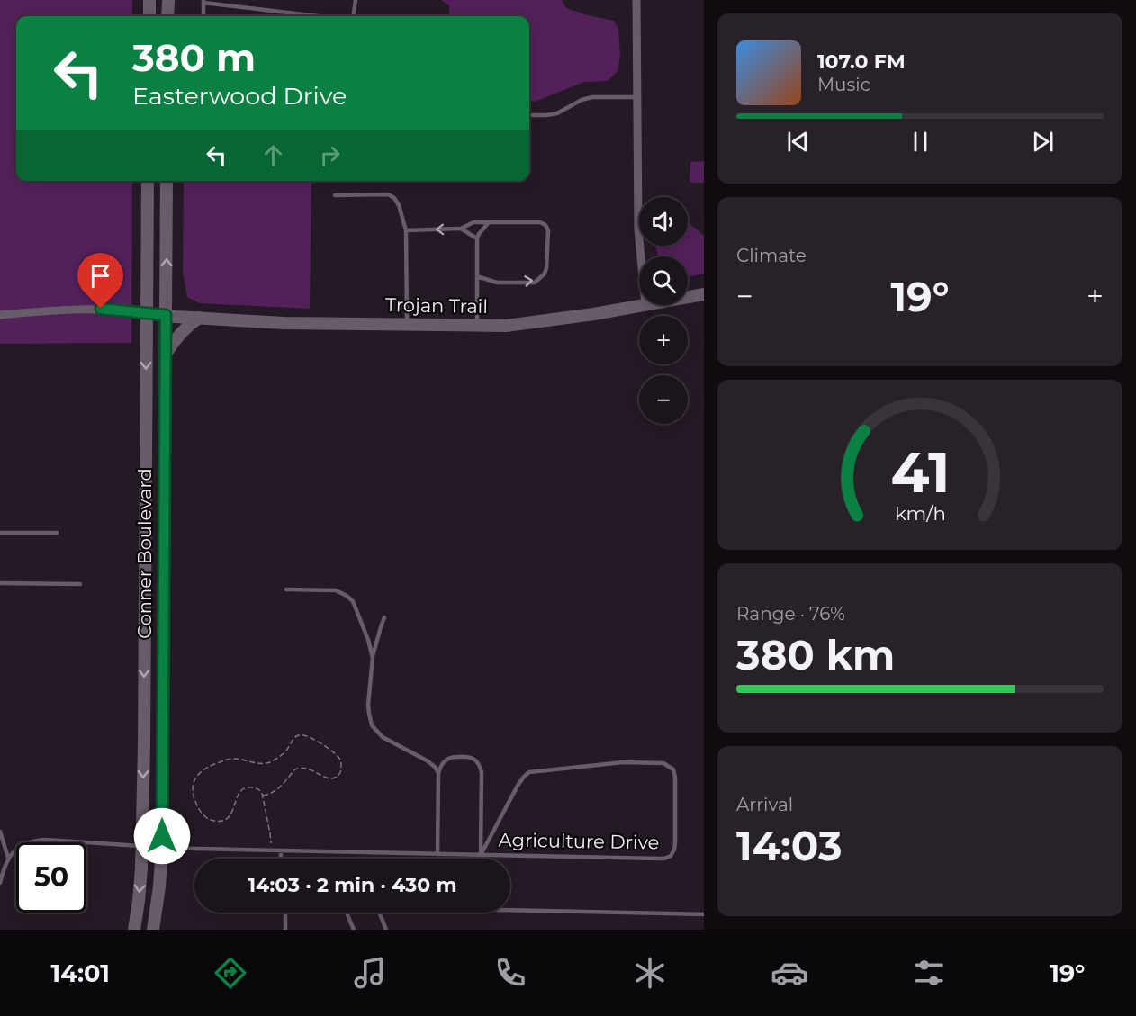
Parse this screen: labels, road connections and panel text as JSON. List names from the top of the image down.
{
  "streets": {
    "main road": ["Trojan Trail", "Conner Boulevard"],
    "lane": ["Agriculture Drive"]
  },
  "crossings": [
    ["Trojan Trail", "Conner Boulevard"],
    ["Conner Boulevard", "Agriculture Drive"]
  ],
  "page": {
    "turn": ["380 m", "Easterwood Drive"],
    "song": ["107.0 FM", "Music"],
    "map_buttons": ["+", "−"],
    "tile": [
      "Climate",
      ["Range · 76%", "380 km"],
      ["Arrival", "14:03"]
    ],
    "heat": ["−", "19°", "+"],
    "limit": "50",
    "trip": "14:03 · 2 min · 430 m",
    "tabs": ["14:01", "19°"],
    "gauge": ["41", "km/h"]
  }
}
